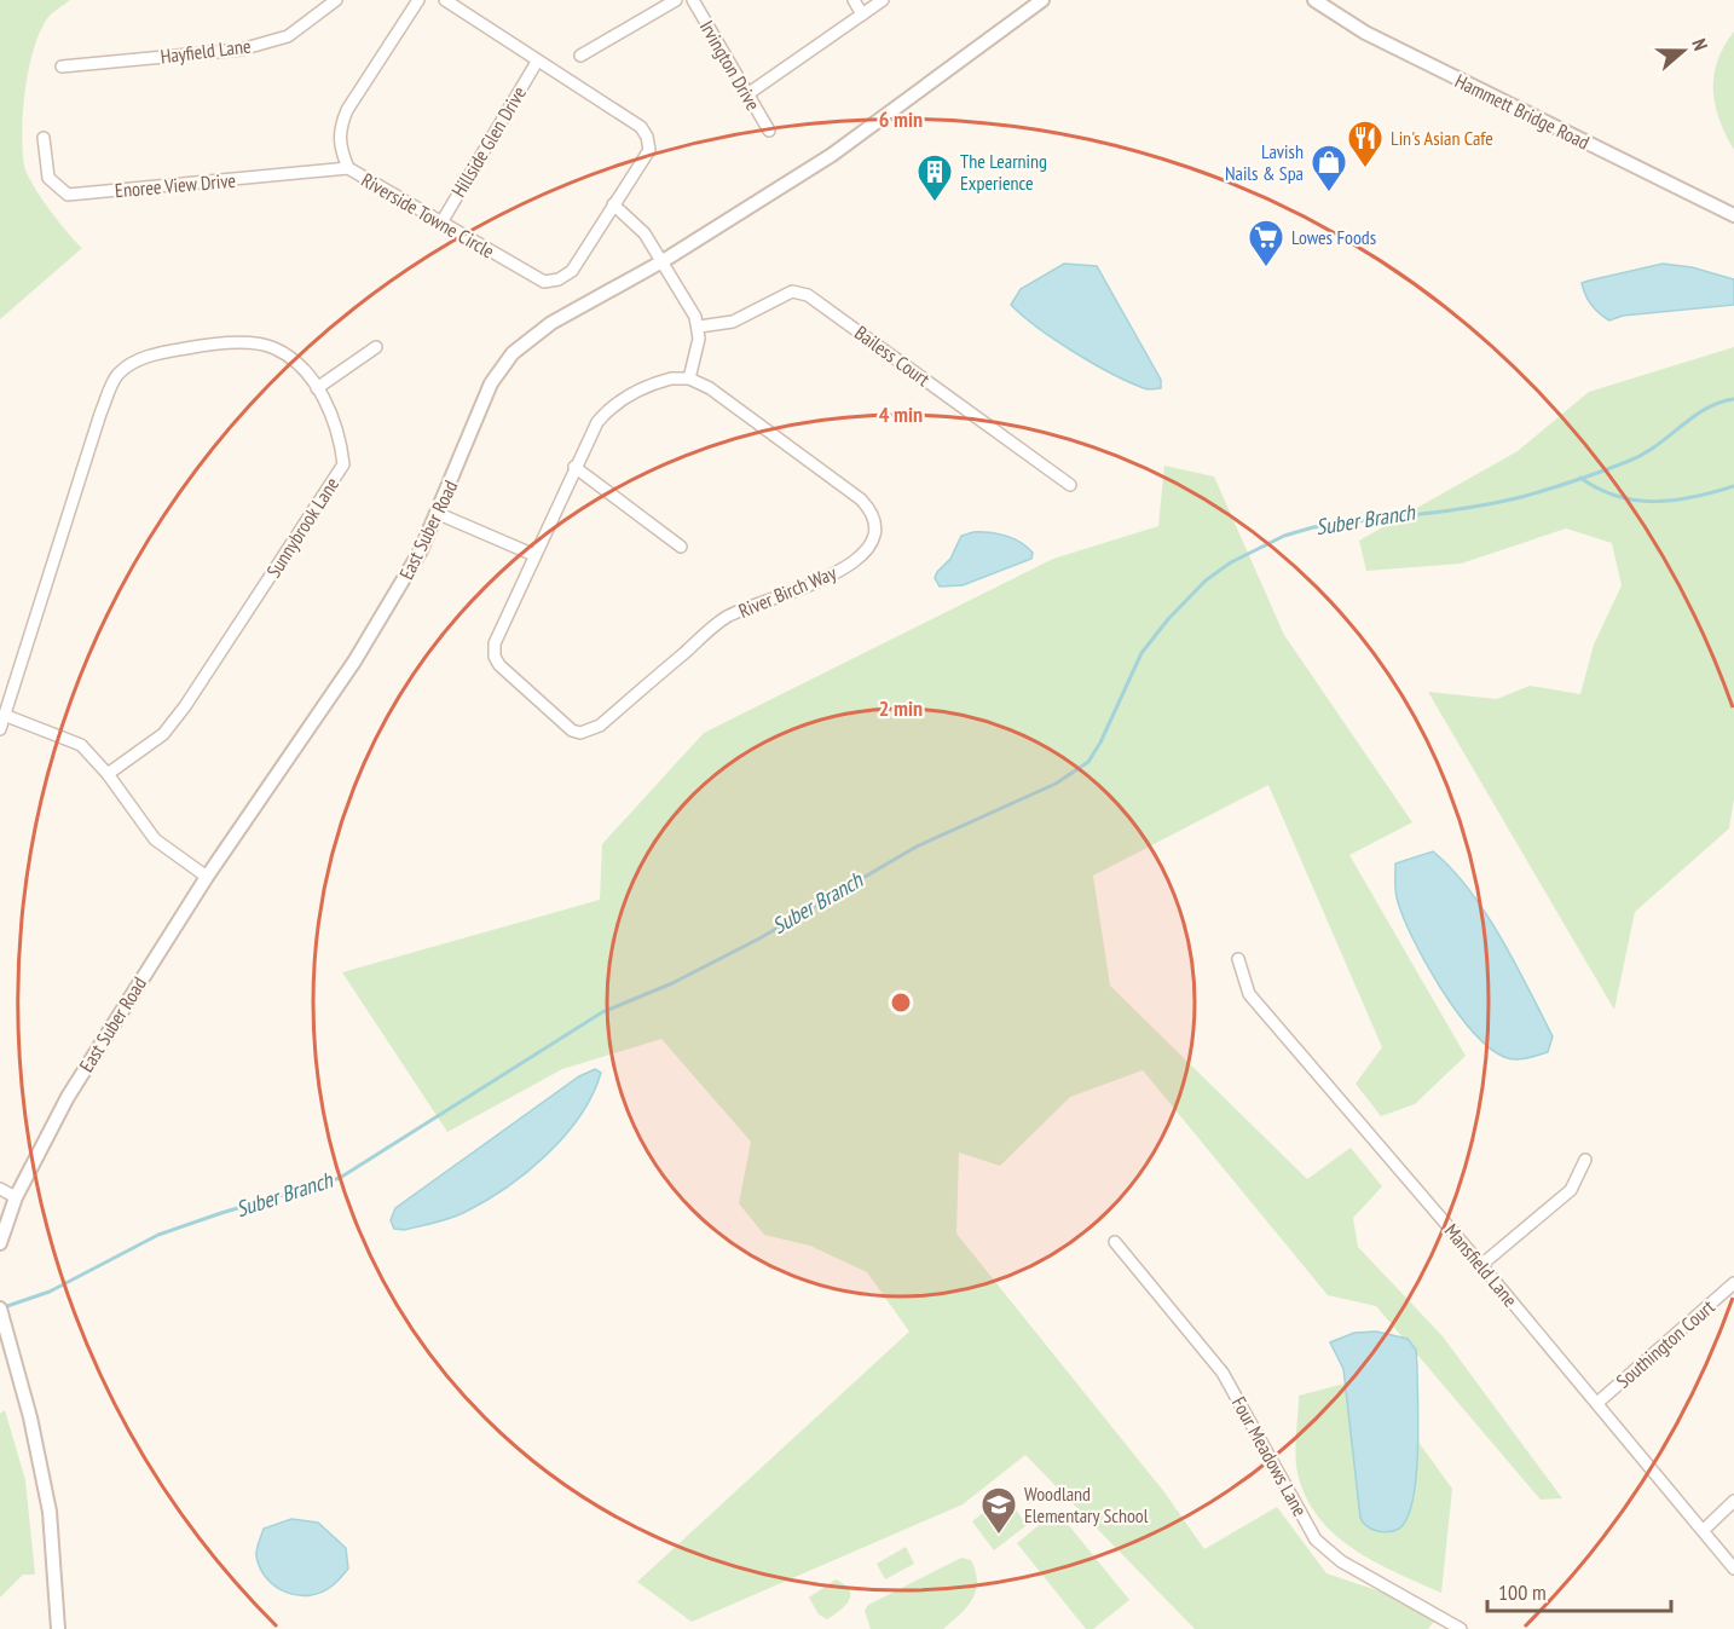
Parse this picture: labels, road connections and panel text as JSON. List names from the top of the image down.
{
  "streets": {
    "street": [
      "Hayfield Lane",
      "Irvington Drive",
      "Hammett Bridge Road",
      "Hillside Glen Drive",
      "Enoree View Drive",
      "Riverside Towne Circle",
      "Bailess Court",
      "Sunnybrook Lane",
      "East Suber Road",
      "River Birch Way",
      "Mansfield Lane",
      "Southington Court",
      "Four Meadows Lane"
    ]
  },
  "crossings": [
    ["Hillside Glen Drive", "Riverside Towne Circle"],
    ["Enoree View Drive", "Riverside Towne Circle"],
    ["Mansfield Lane", "Southington Court"]
  ],
  "water": ["Suber Branch"],
  "places": {
    "restaurant": ["Lin's Asian Cafe"],
    "shop": ["Lavish Nails & Spa"],
    "building": ["The Learning Experience"],
    "supermarket": ["Lowes Foods"],
    "school or university": ["Woodland Elementary School"]
  },
  "scale_bar": "100 m",
  "north": "right",
  "rings": ["6 min", "4 min", "2 min"]
}
